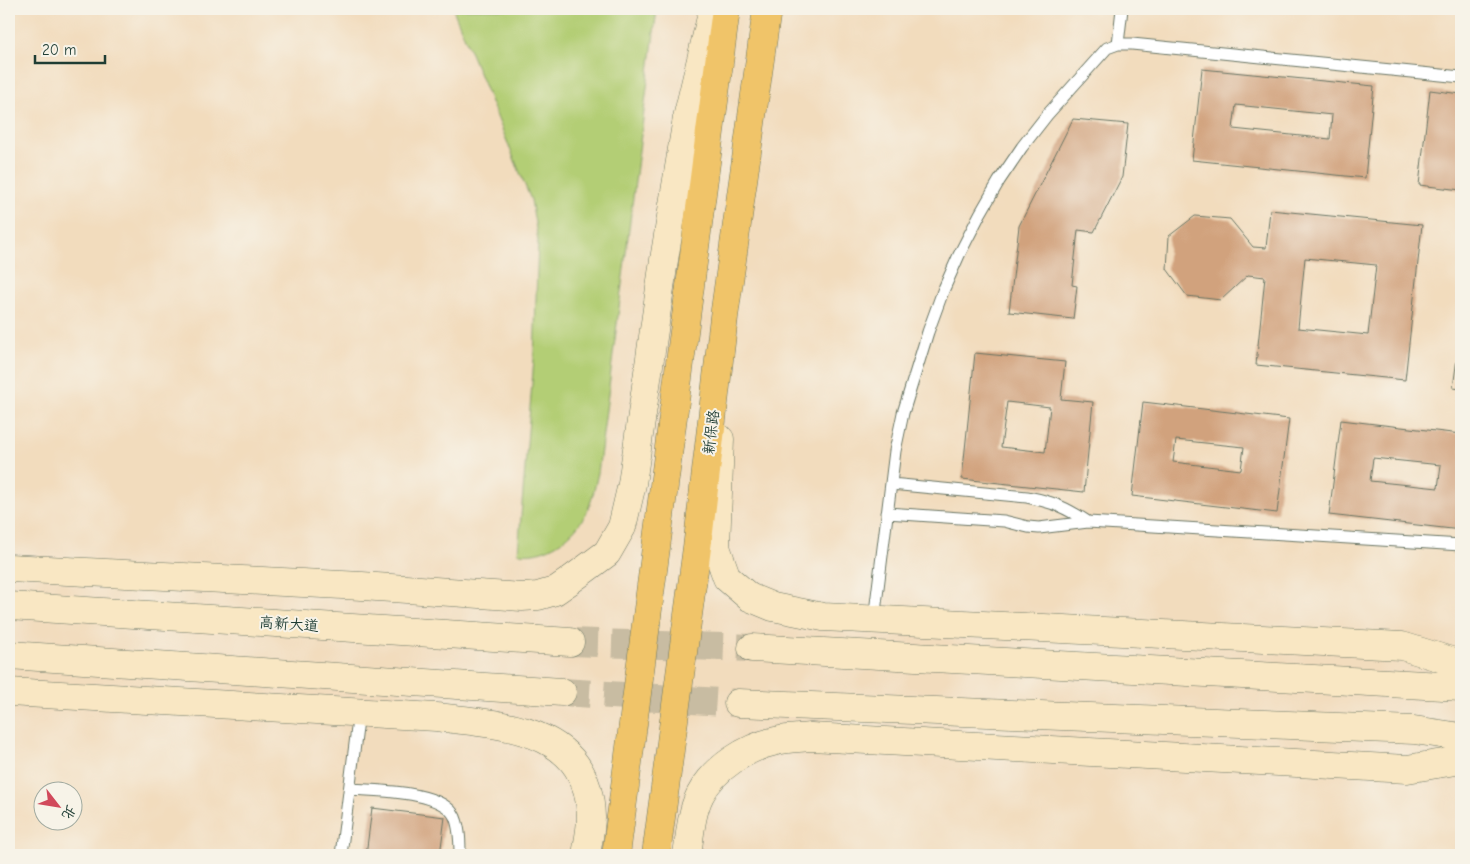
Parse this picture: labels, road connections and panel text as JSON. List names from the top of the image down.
{
  "streets": {
    "main road": ["新保路", "高新大道"]
  },
  "scale_bar": "20 m",
  "north": "bottom right"
}
